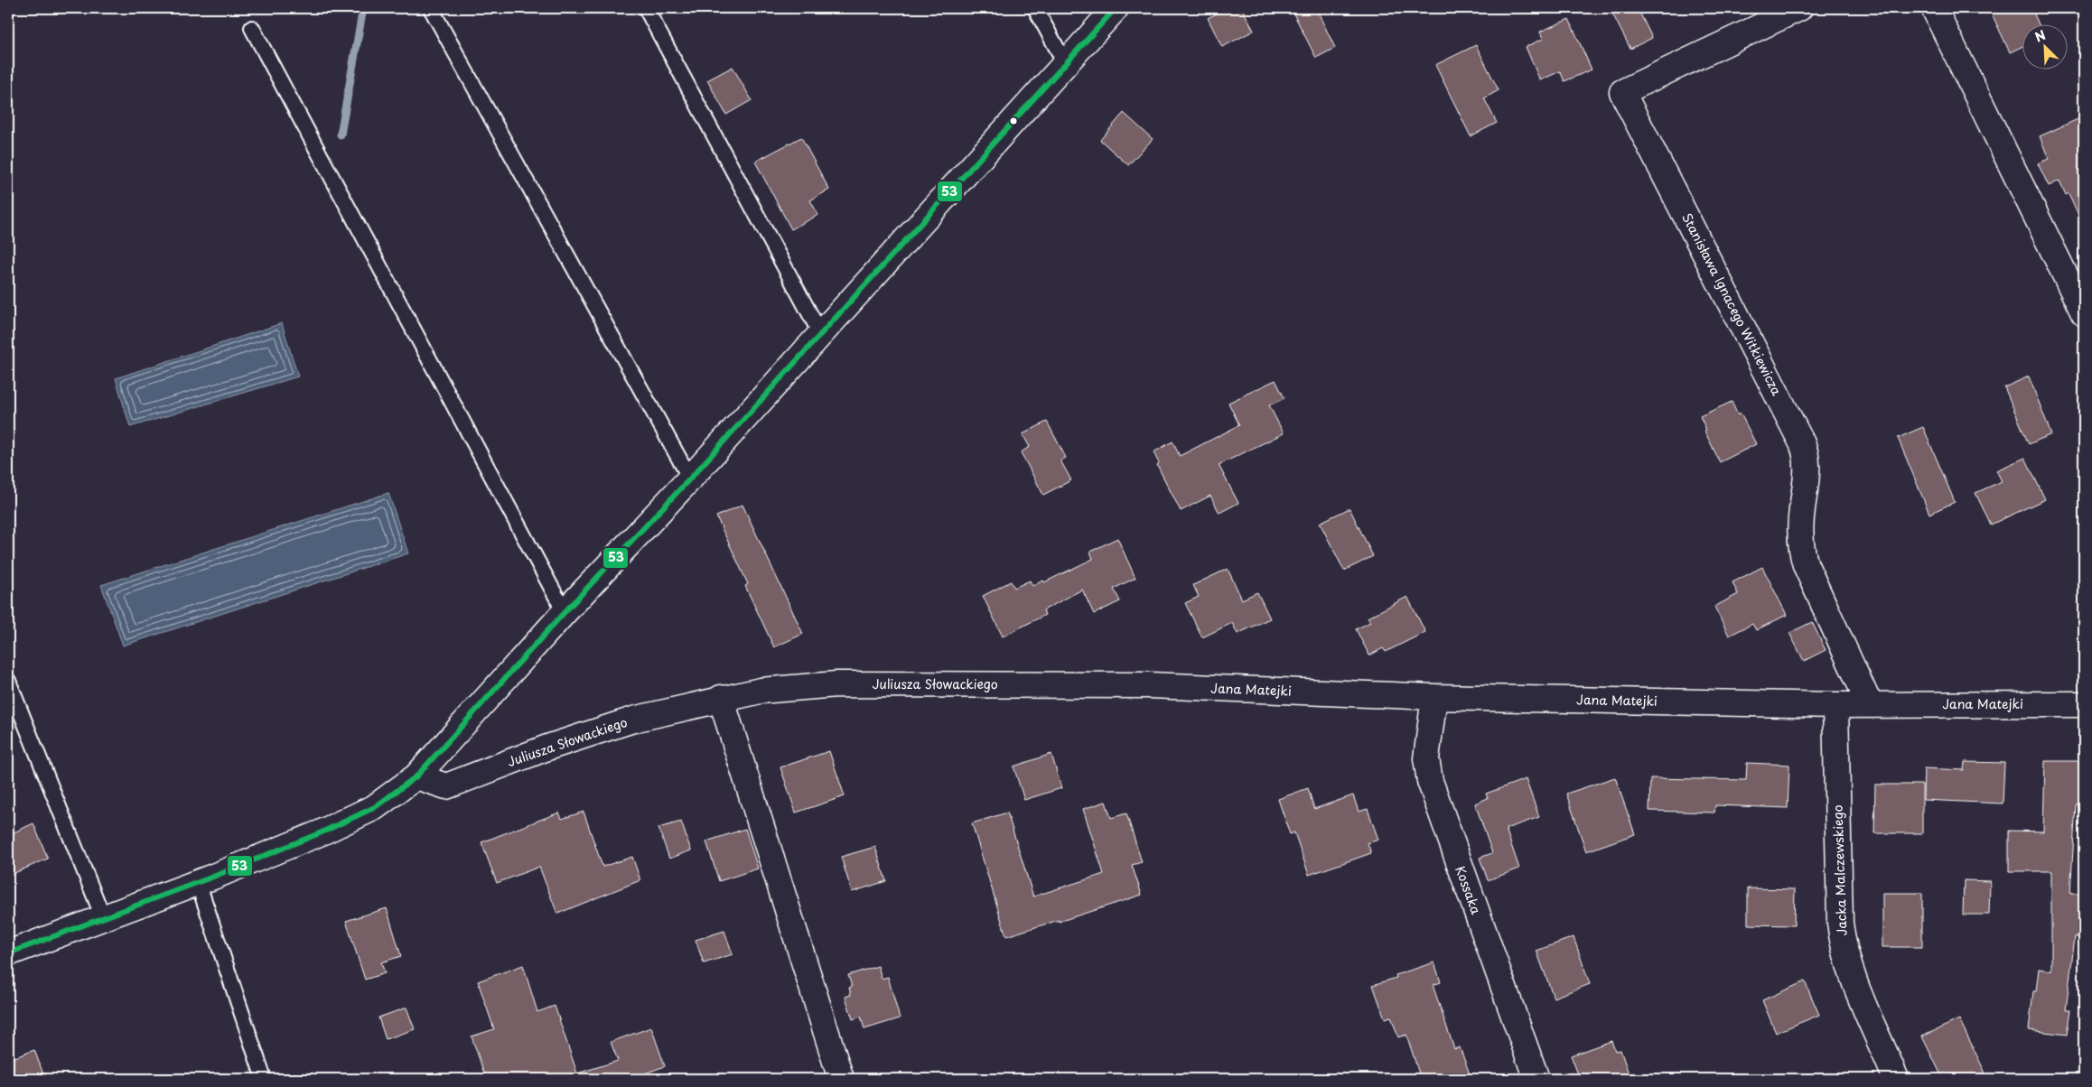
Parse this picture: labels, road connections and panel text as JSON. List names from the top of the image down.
{
  "streets": {
    "street": [
      "Stanisława Ignacego Witkiewicza",
      "Juliusza Słowackiego",
      "Jana Matejki",
      "Jacka Malczewskiego",
      "Kossaka"
    ]
  },
  "crossings": [
    ["Stanisława Ignacego Witkiewicza", "Jana Matejki"],
    ["Juliusza Słowackiego", "Jana Matejki"],
    ["Jana Matejki", "Jacka Malczewskiego"],
    ["Jana Matejki", "Kossaka"]
  ],
  "lines": ["transit line 53"],
  "north": "top left"
}
